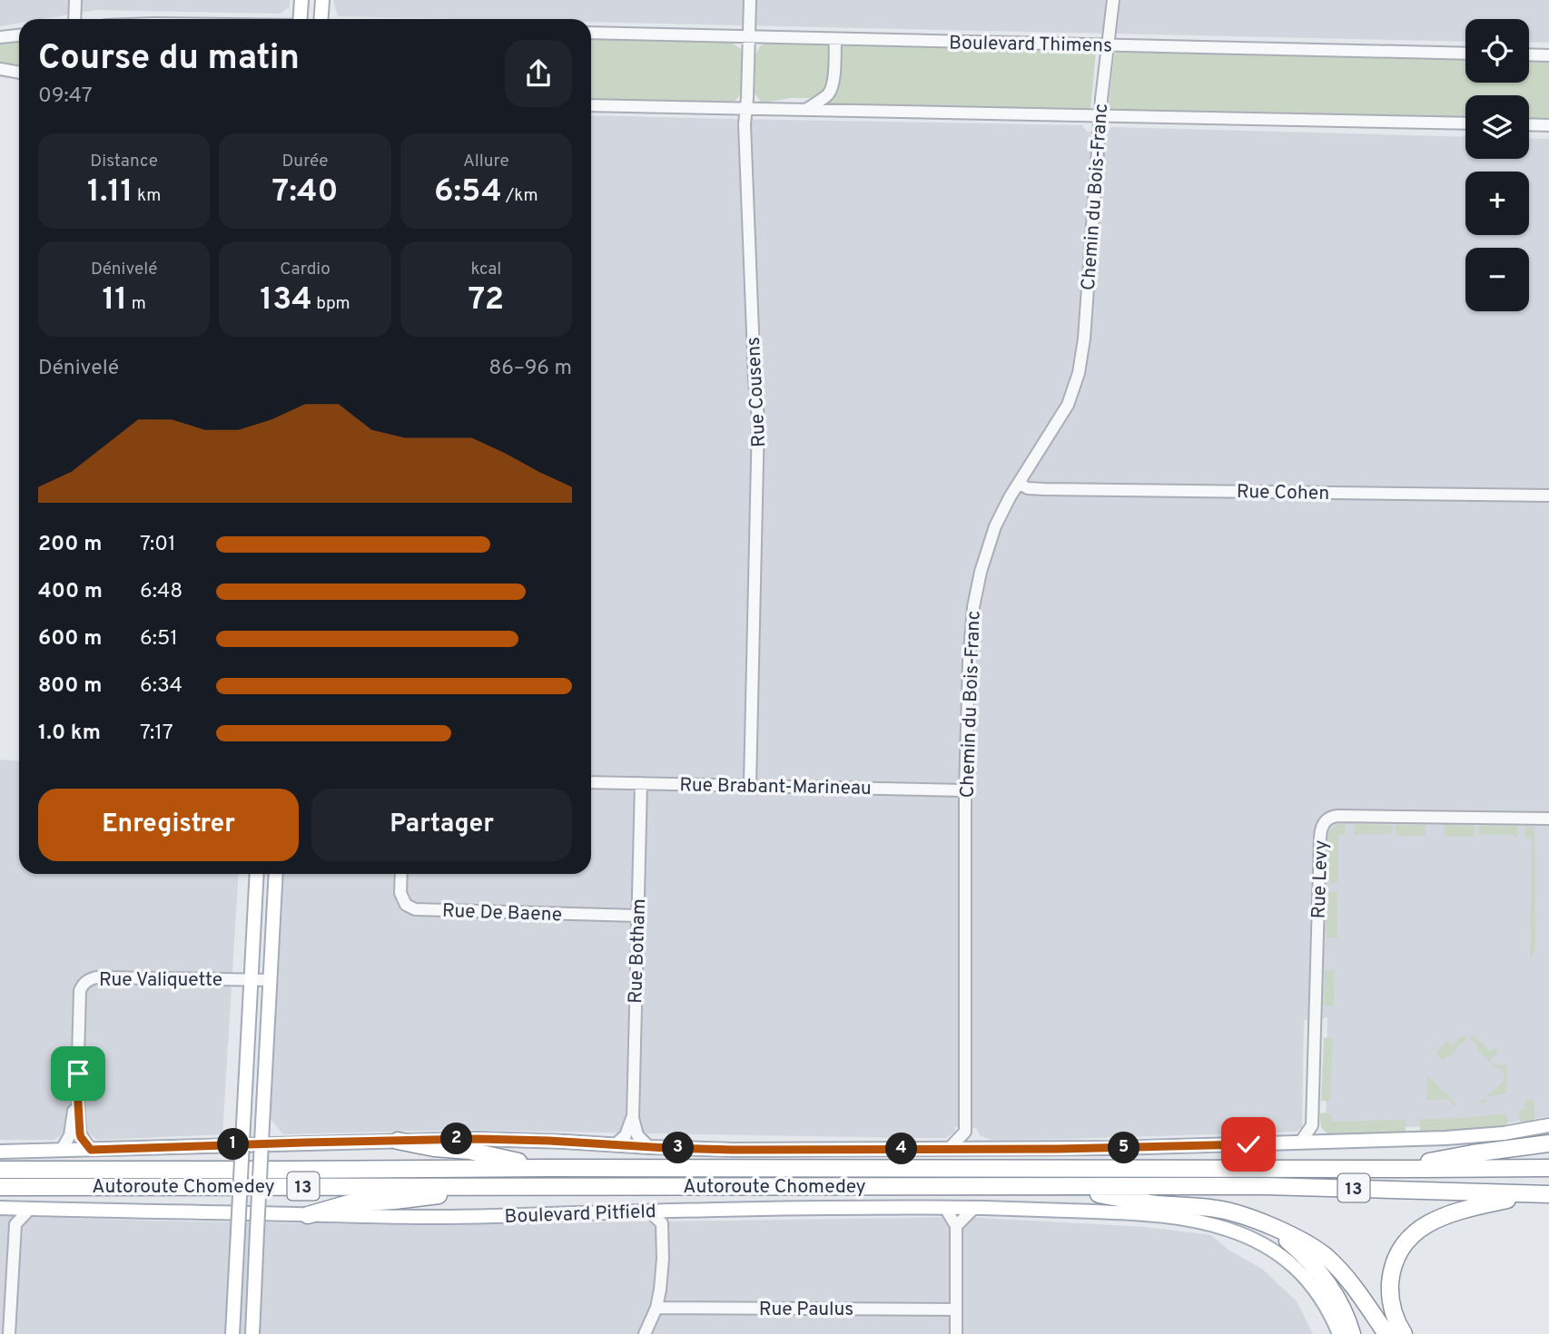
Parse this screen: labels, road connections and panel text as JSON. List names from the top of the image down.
{
  "streets": {
    "highway": ["Autoroute Chomedey", "13"],
    "main road": ["Boulevard Pitfield"],
    "street": [
      "Boulevard Thimens",
      "Chemin du Bois-Franc",
      "Rue Cousens",
      "Rue Cohen",
      "Rue Brabant-Marineau",
      "Rue Levy",
      "Rue De Baene",
      "Rue Botham",
      "Rue Valiquette",
      "Rue Paulus"
    ]
  },
  "crossings": [
    ["Boulevard Thimens", "Chemin du Bois-Franc"],
    ["Boulevard Thimens", "Rue Cousens"],
    ["Chemin du Bois-Franc", "Rue Cohen"],
    ["Chemin du Bois-Franc", "Rue Brabant-Marineau"],
    ["Rue Cousens", "Rue Brabant-Marineau"],
    ["Rue Brabant-Marineau", "Rue Botham"],
    ["Rue De Baene", "Rue Botham"]
  ],
  "page": {
    "map_buttons": ["+", "−"],
    "heading": ["Course du matin", "09:47"],
    "stats": [
      ["Distance", "1.11 km"],
      ["Durée", "7:40"],
      ["Allure", "6:54 /km"],
      ["Dénivelé", "11 m"],
      ["Cardio", "134 bpm"],
      ["kcal", "72"]
    ],
    "chart": ["Dénivelé", "86–96 m"],
    "list": [
      {
        "name": "200 m",
        "note": "7:01"
      },
      {
        "name": "400 m",
        "note": "6:48"
      },
      {
        "name": "600 m",
        "note": "6:51"
      },
      {
        "name": "800 m",
        "note": "6:34"
      },
      {
        "name": "1.0 km",
        "note": "7:17"
      }
    ],
    "buttons": ["Enregistrer", "Partager"],
    "pins": [
      "2",
      "1",
      "3",
      "5",
      "4"
    ]
  }
}
